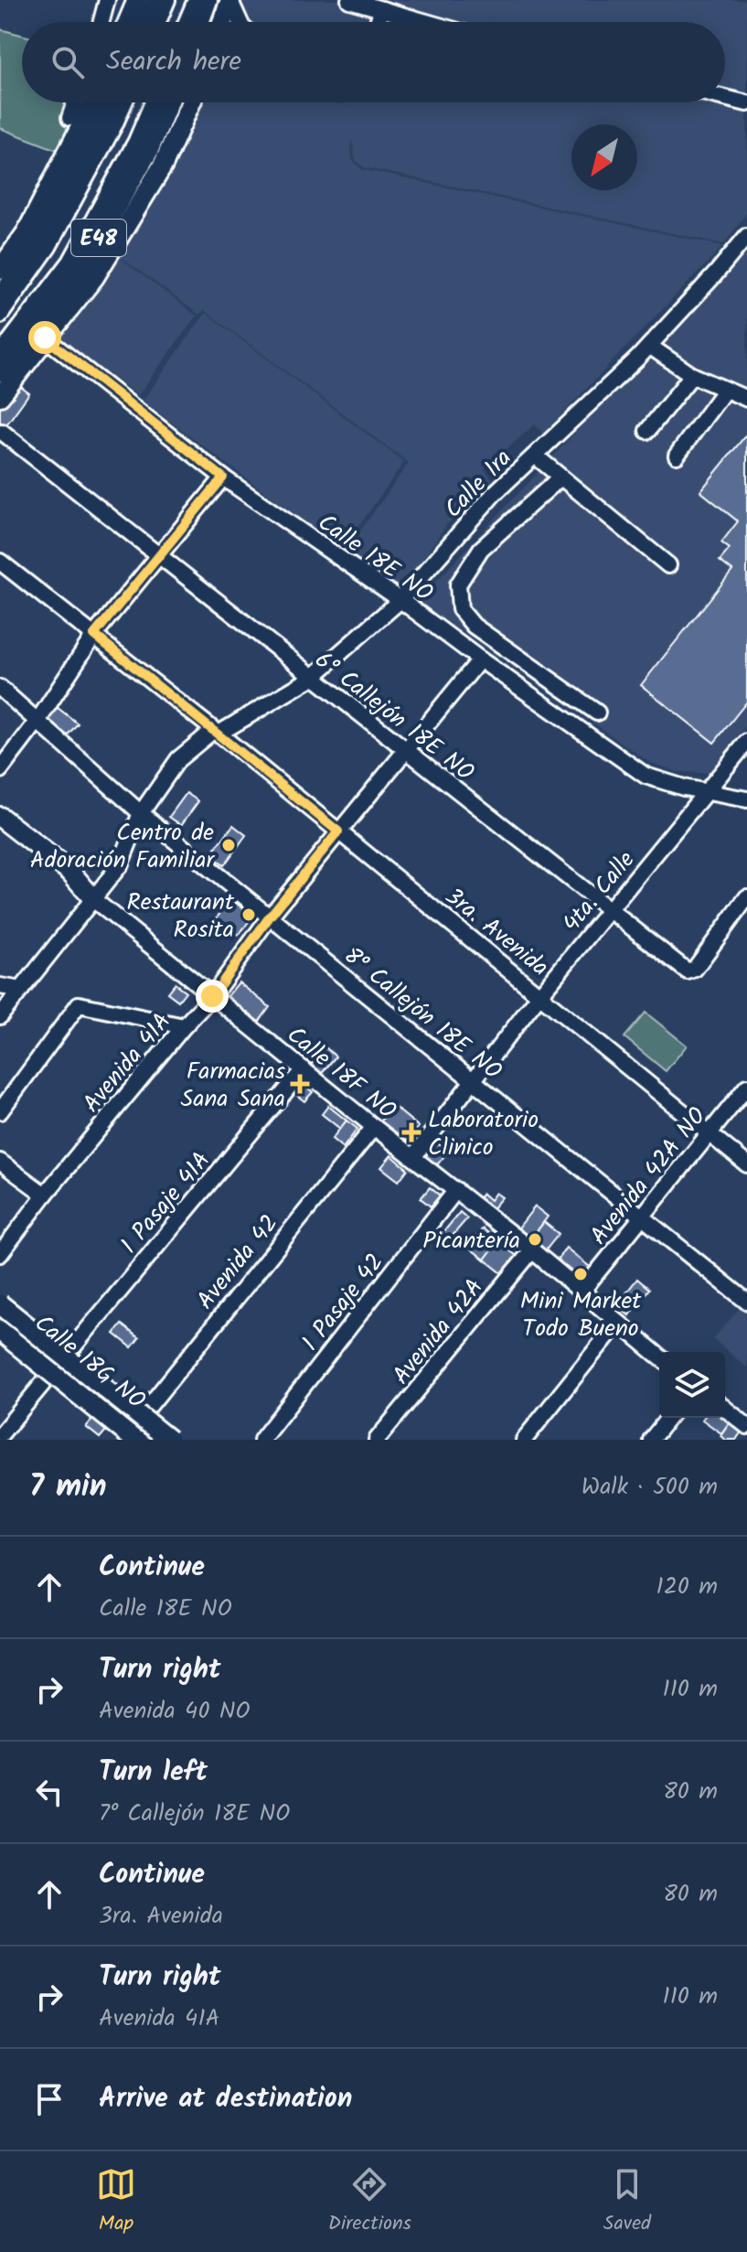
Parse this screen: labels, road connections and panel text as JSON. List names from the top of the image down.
{
  "streets": {
    "main road": ["E48"],
    "street": [
      "Calle 1ra",
      "Calle 18E NO",
      "6° Callejón 18E NO",
      "4ta. Calle",
      "3ra. Avenida",
      "8° Callejón 18E NO",
      "Avenida 41A",
      "Calle 18F NO",
      "Avenida 42A NO",
      "1 Pasaje 41A",
      "Avenida 42",
      "1 Pasaje 42",
      "Avenida 42A",
      "Calle 18G NO"
    ]
  },
  "crossings": [
    ["E48", "Calle 18E NO"],
    ["Calle 1ra", "Calle 18E NO"],
    ["Calle 1ra", "6° Callejón 18E NO"],
    ["Calle 1ra", "3ra. Avenida"],
    ["Calle 1ra", "8° Callejón 18E NO"],
    ["Calle 1ra", "Calle 18F NO"],
    ["Calle 18E NO", "4ta. Calle"],
    ["Calle 18E NO", "Avenida 41A"],
    ["6° Callejón 18E NO", "4ta. Calle"],
    ["6° Callejón 18E NO", "Avenida 41A"],
    ["4ta. Calle", "3ra. Avenida"],
    ["4ta. Calle", "8° Callejón 18E NO"],
    ["4ta. Calle", "Calle 18F NO"],
    ["3ra. Avenida", "Avenida 41A"],
    ["3ra. Avenida", "Avenida 42A NO"],
    ["8° Callejón 18E NO", "Avenida 41A"],
    ["8° Callejón 18E NO", "Avenida 42A NO"],
    ["Avenida 41A", "Calle 18F NO"],
    ["Calle 18F NO", "Avenida 42A NO"],
    ["Calle 18F NO", "1 Pasaje 41A"],
    ["Calle 18F NO", "Avenida 42"],
    ["Calle 18F NO", "1 Pasaje 42"],
    ["Calle 18F NO", "Avenida 42A"],
    ["1 Pasaje 41A", "Calle 18G NO"],
    ["Avenida 42", "Calle 18G NO"]
  ],
  "places": {
    "other": [
      "Centro de Adoración Familiar",
      "Restaurant Rosita",
      "Picantería",
      "Mini Market Todo Bueno"
    ],
    "health": ["Farmacias Sana Sana", "Laboratorio Clinico"]
  },
  "north": "bottom left",
  "page": {
    "search": "Search here",
    "heading": ["7 min", "Walk · 500 m"],
    "list": [
      ["Continue", "Calle 18E NO", "120 m"],
      ["Turn right", "Avenida 40 NO", "110 m"],
      ["Turn left", "7° Callejón 18E NO", "80 m"],
      ["Continue", "3ra. Avenida", "80 m"],
      ["Turn right", "Avenida 41A", "110 m"],
      "Arrive at destination"
    ],
    "nav": ["Map", "Directions", "Saved"]
  }
}
